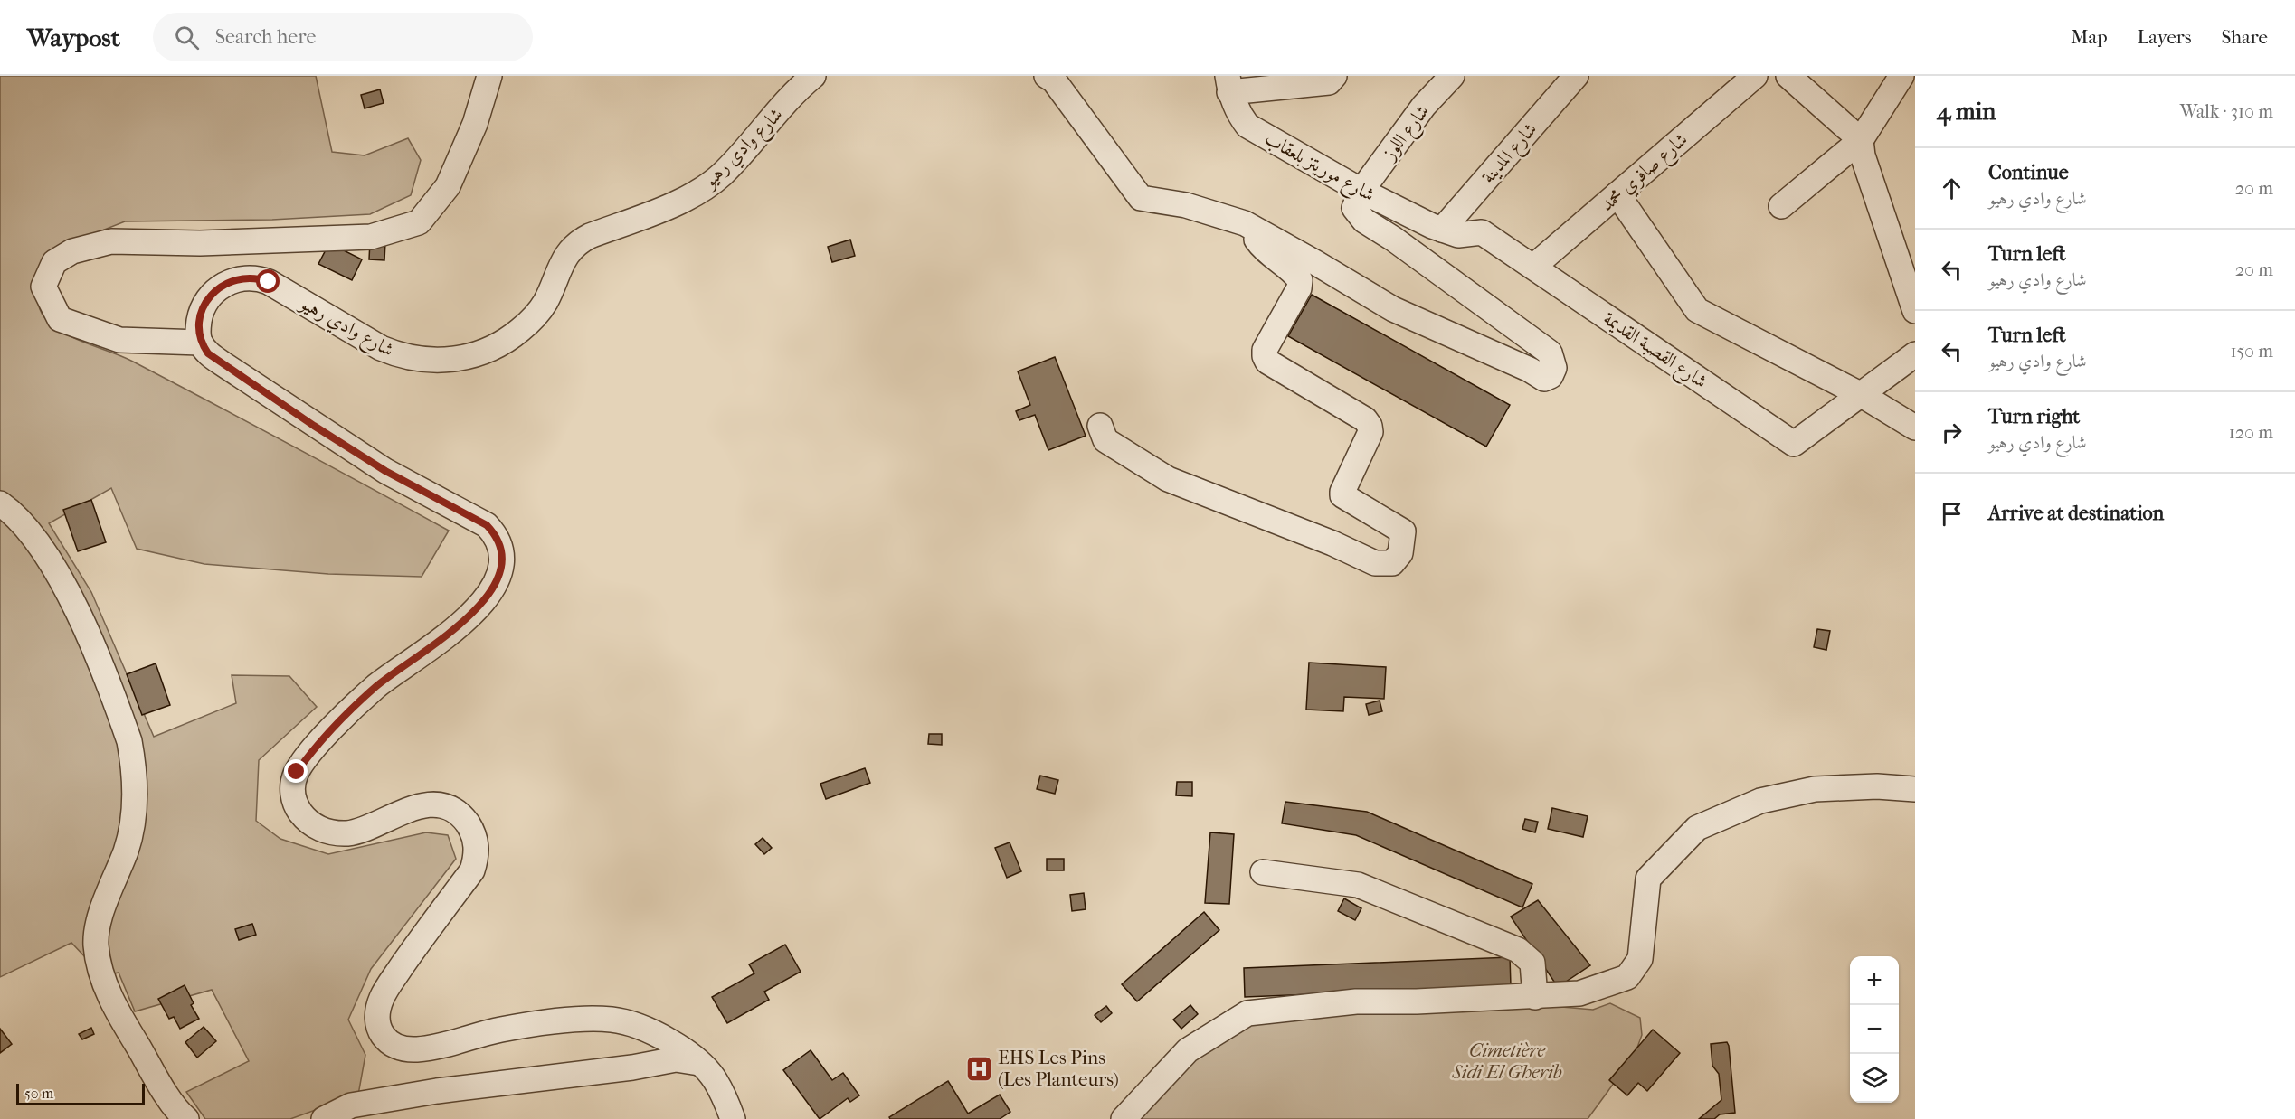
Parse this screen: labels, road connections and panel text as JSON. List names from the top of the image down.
{
  "streets": {
    "street": [
      "شارع اللوز",
      "شارع وادي رهيو",
      "شارع المدينة",
      "شارع موريتز بلعقاب",
      "شارع صافري محمد",
      "شارع القصبة القديمة"
    ]
  },
  "crossings": [
    ["شارع اللوز", "شارع موريتز بلعقاب"],
    ["شارع المدينة", "شارع موريتز بلعقاب"],
    ["شارع المدينة", "شارع القصبة القديمة"],
    ["شارع موريتز بلعقاب", "شارع القصبة القديمة"],
    ["شارع صافري محمد", "شارع القصبة القديمة"]
  ],
  "parks": ["Cimetière Sidi El Gherib"],
  "places": {
    "hospital": ["EHS Les Pins (Les Planteurs)"]
  },
  "scale_bar": "50 m",
  "page": {
    "header": "Waypost",
    "search": "Search here",
    "nav": ["Map", "Layers", "Share"],
    "heading": ["4 min", "Walk · 310 m"],
    "list": [
      ["Continue", "شارع وادي رهيو", "20 m"],
      ["Turn left", "شارع وادي رهيو", "20 m"],
      ["Turn left", "شارع وادي رهيو", "150 m"],
      ["Turn right", "شارع وادي رهيو", "120 m"],
      "Arrive at destination"
    ],
    "map_buttons": ["+", "−"],
    "scale": "50 m"
  }
}
